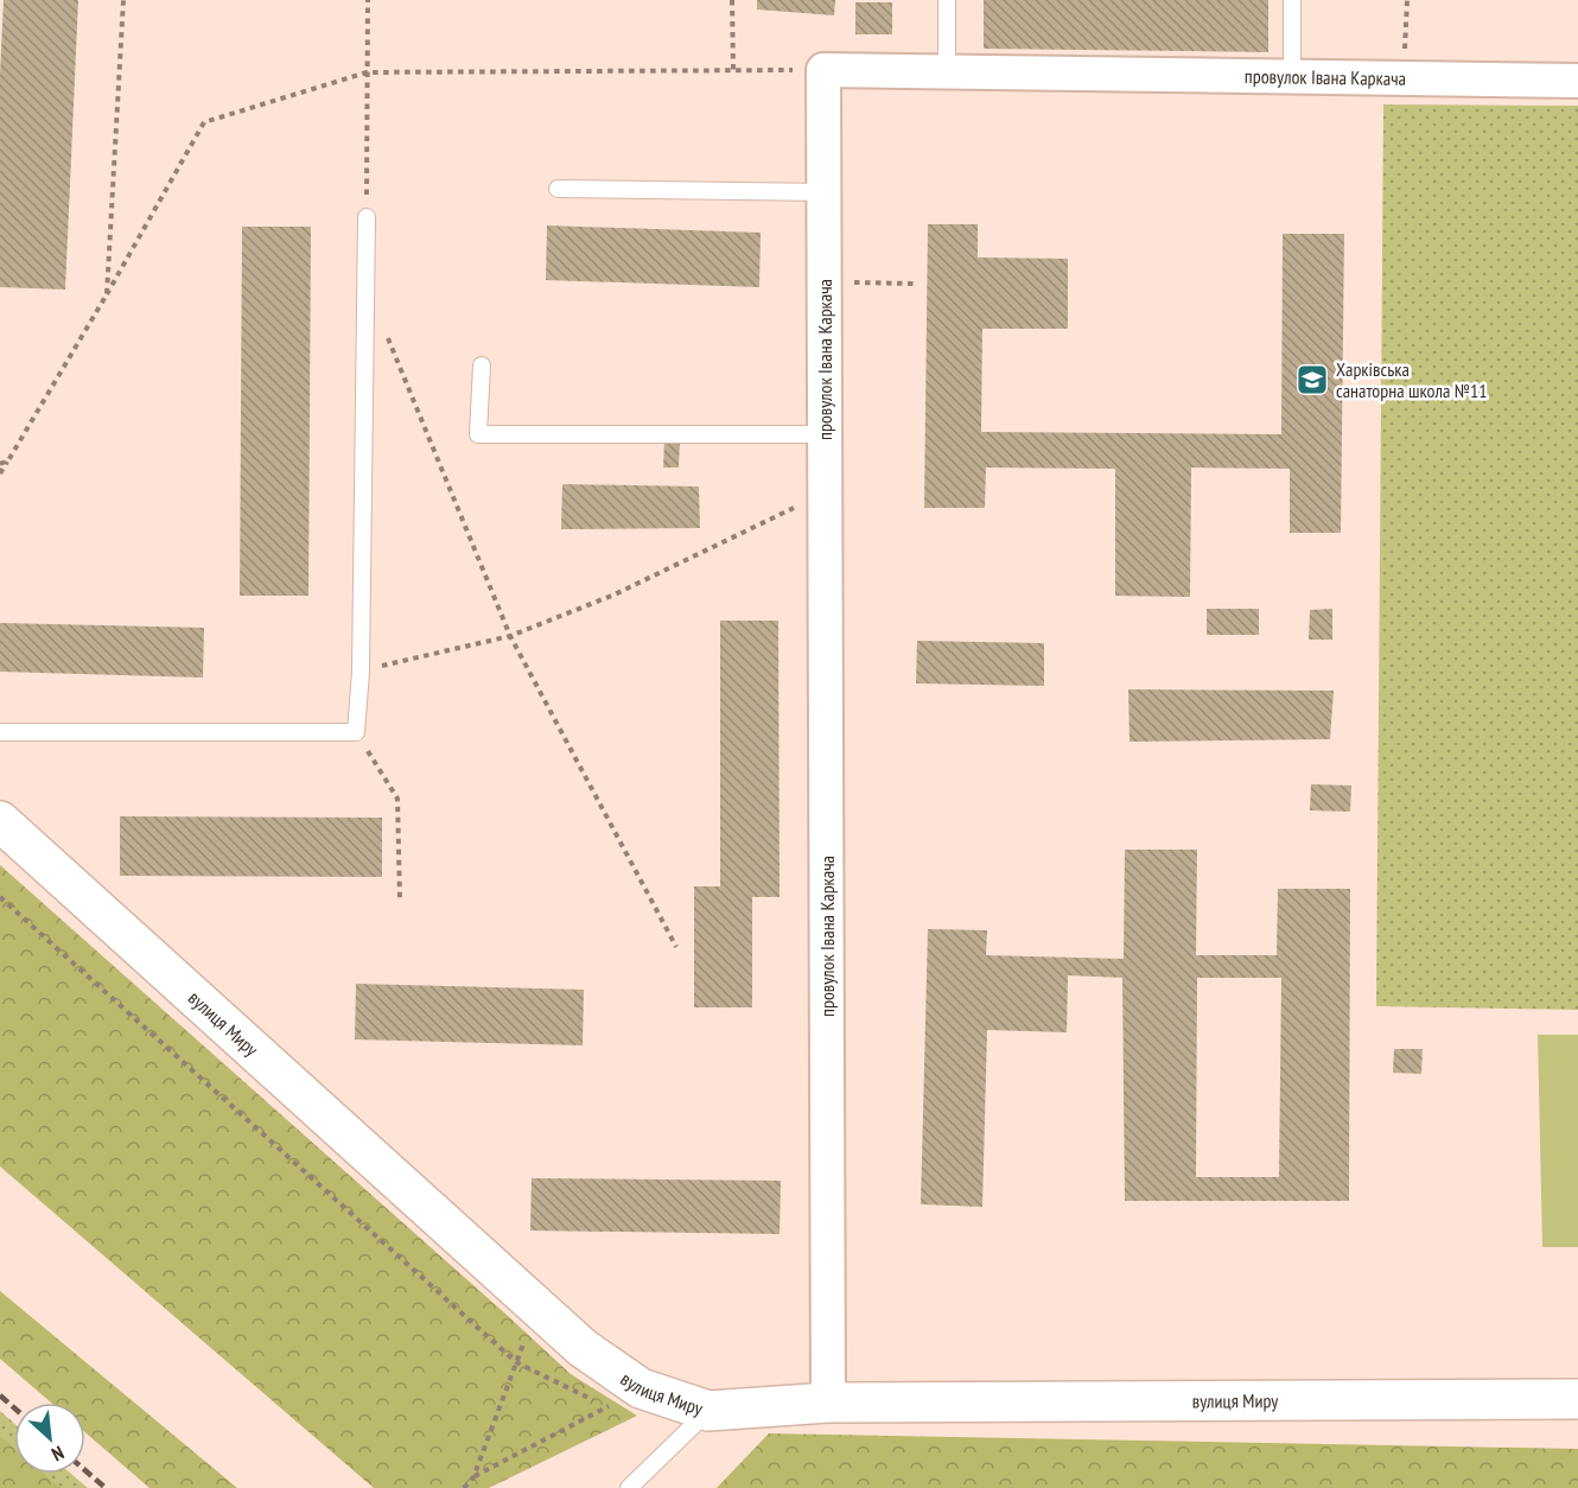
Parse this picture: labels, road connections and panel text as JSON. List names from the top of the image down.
{
  "streets": {
    "street": ["провулок Івана Каркача", "вулиця Миру"]
  },
  "crossings": [
    ["провулок Івана Каркача", "вулиця Миру"]
  ],
  "places": {
    "school or university": ["Харківська санаторна школа №11"]
  },
  "north": "bottom right"
}
